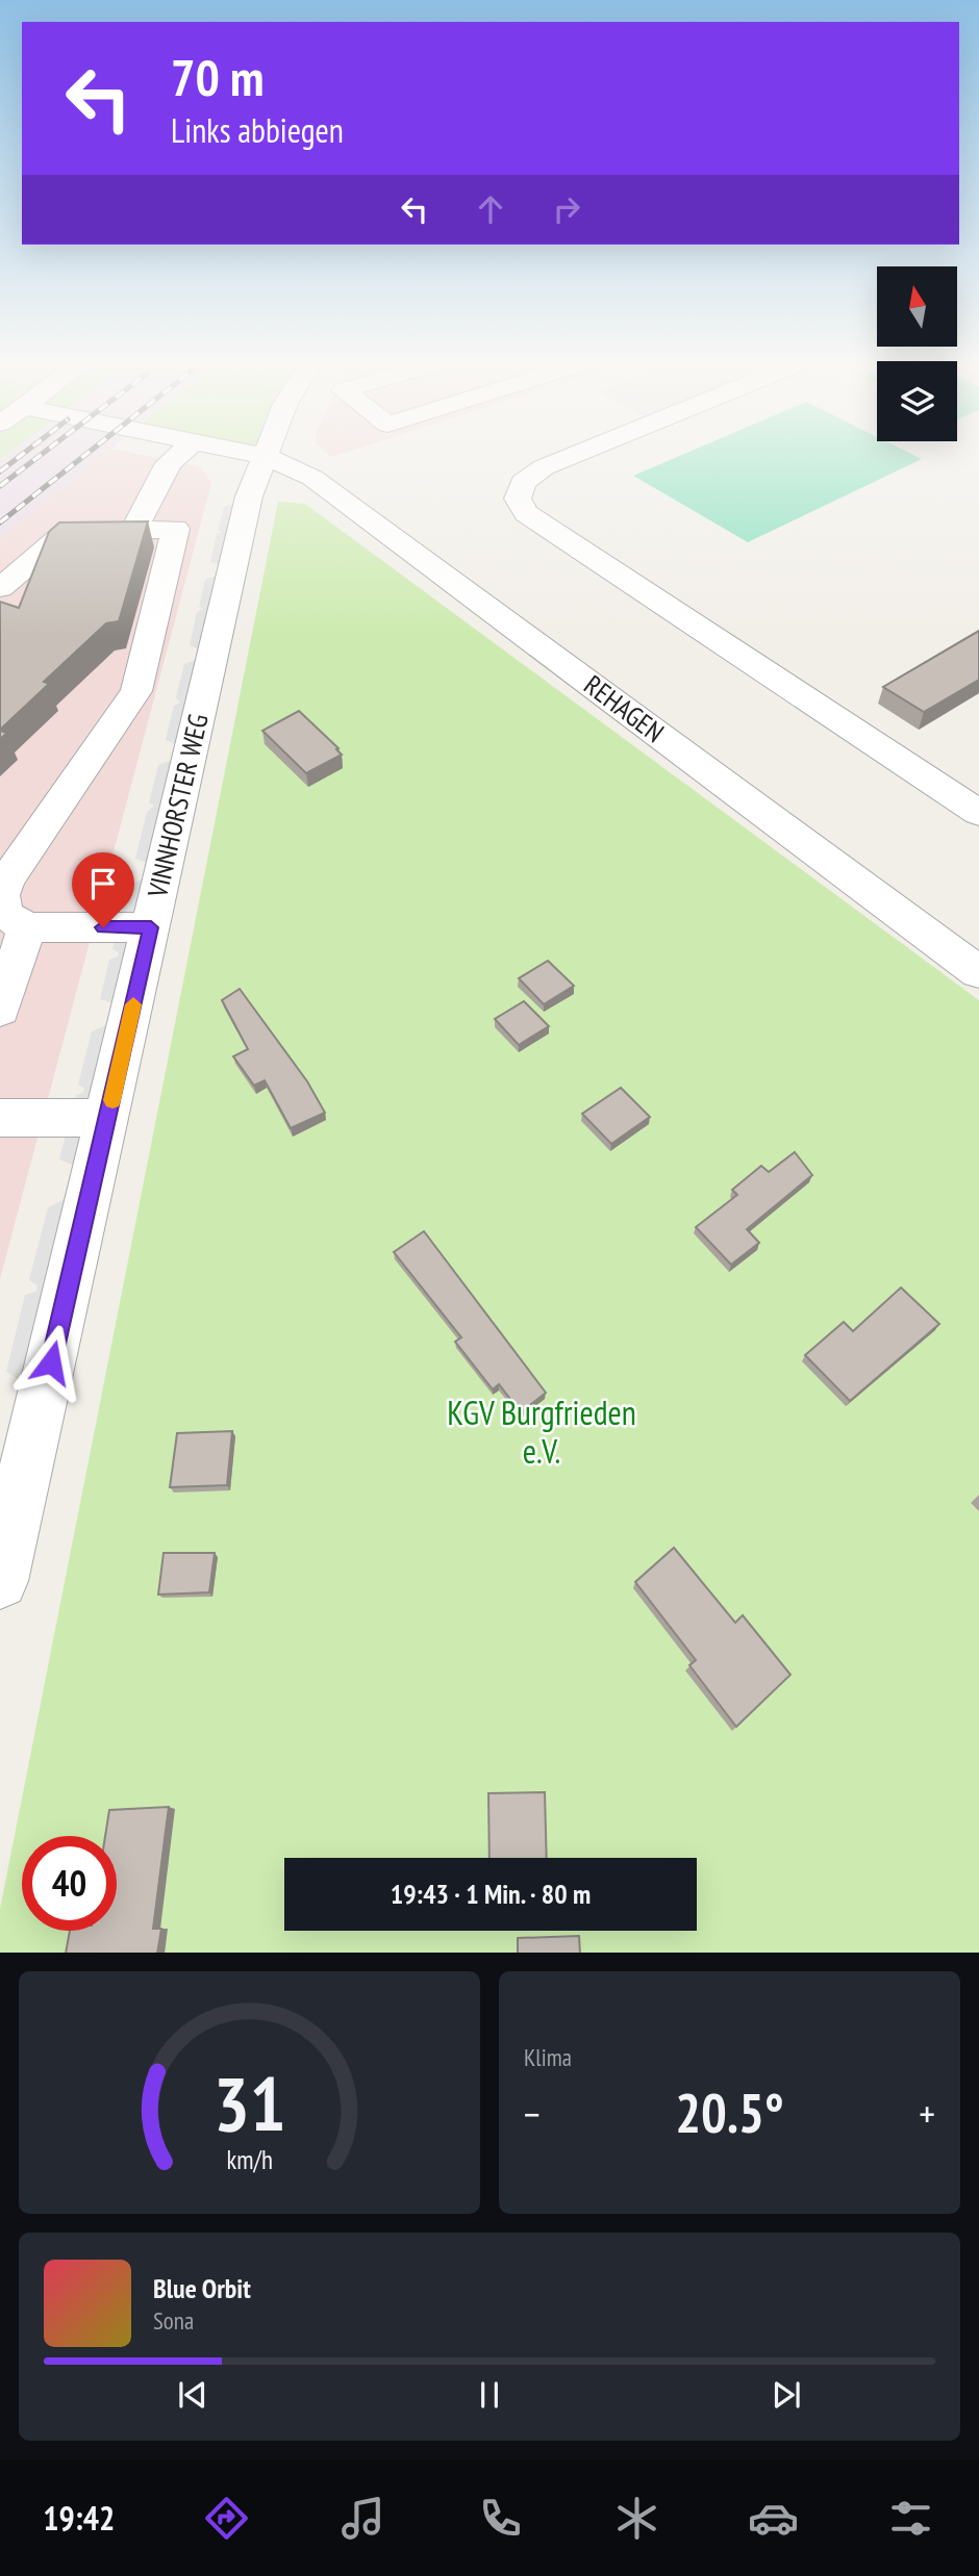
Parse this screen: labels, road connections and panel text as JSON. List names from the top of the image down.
{
  "streets": {
    "street": ["REHAGEN", "VINNHORSTER WEG"]
  },
  "crossings": [
    ["REHAGEN", "VINNHORSTER WEG"]
  ],
  "parks": ["KGV Burgfrieden e.V."],
  "north": "top",
  "page": {
    "turn": ["70 m", "Links abbiegen"],
    "limit": "40",
    "trip": "19:43 · 1 Min. · 80 m",
    "tile": "Klima",
    "heat": ["−", "20.5°", "+"],
    "song": ["Blue Orbit", "Sona"],
    "tabs": "19:42",
    "gauge": ["31", "km/h"]
  }
}
